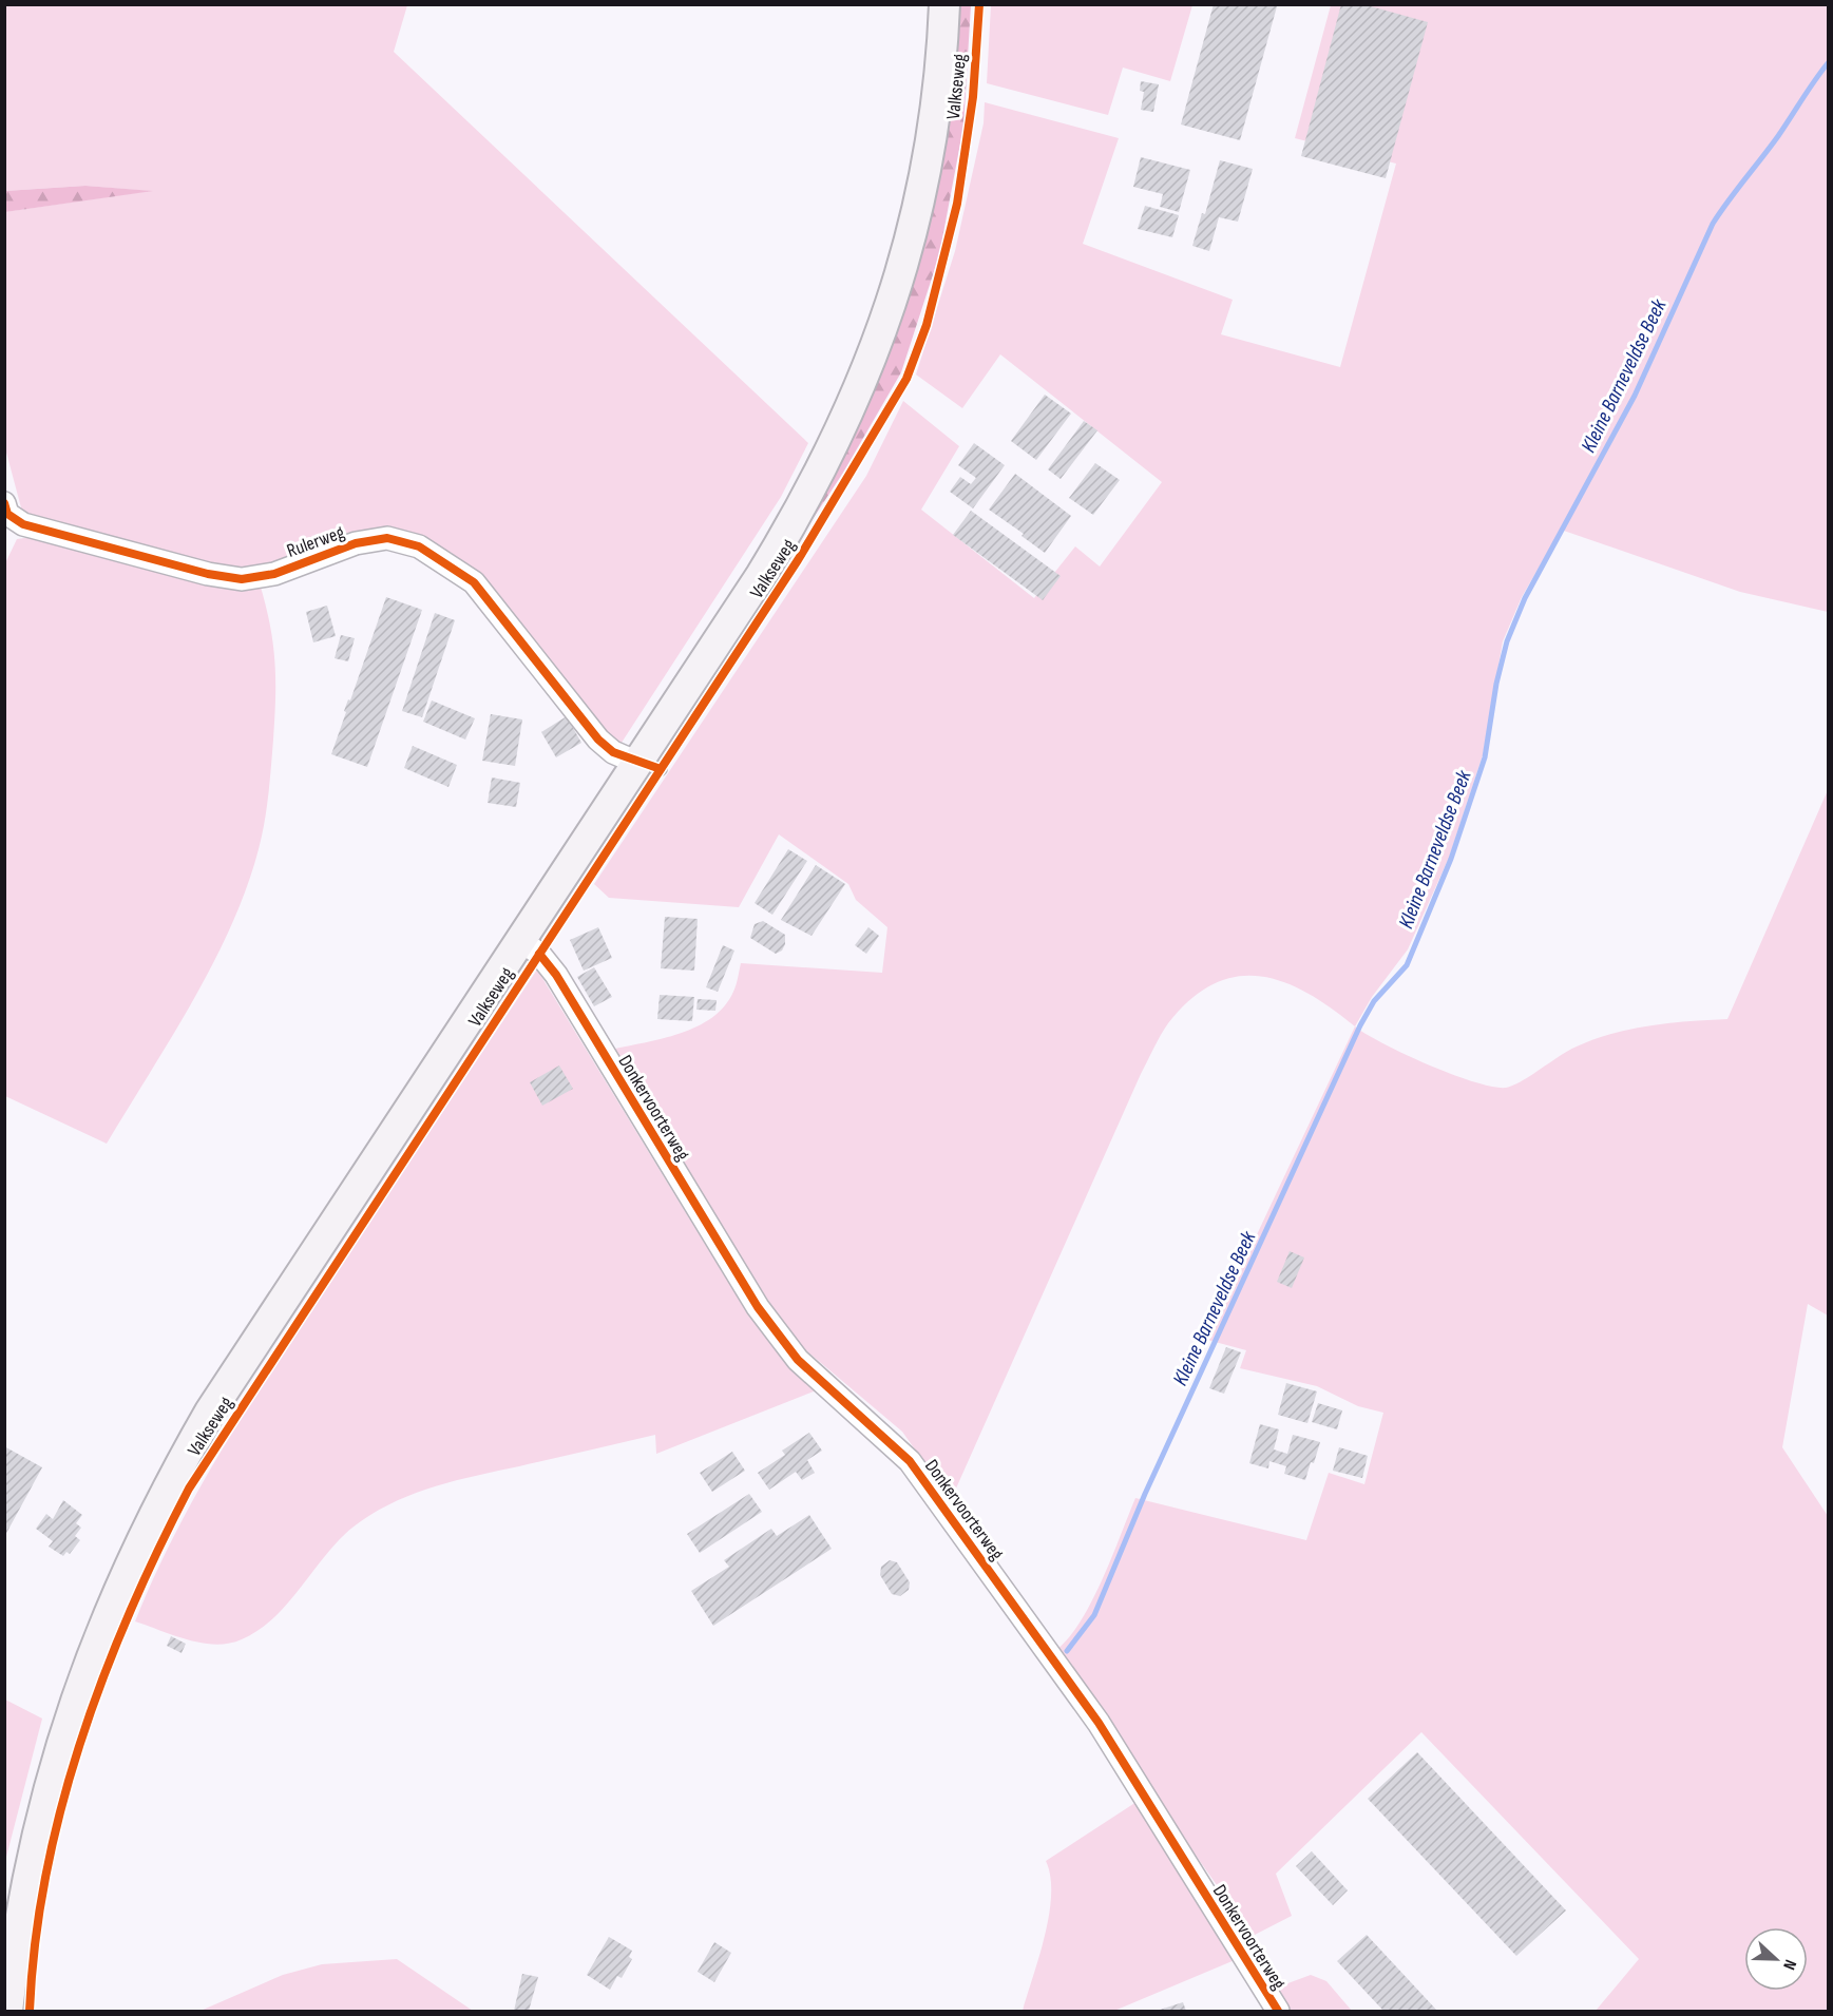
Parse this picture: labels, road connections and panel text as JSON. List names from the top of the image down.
{
  "streets": {
    "main road": ["Valkseweg"],
    "street": ["Rulerweg", "Donkervoorterweg"]
  },
  "crossings": [
    ["Valkseweg", "Rulerweg"],
    ["Valkseweg", "Donkervoorterweg"]
  ],
  "water": ["Kleine Barneveldse Beek"],
  "north": "right"
}
